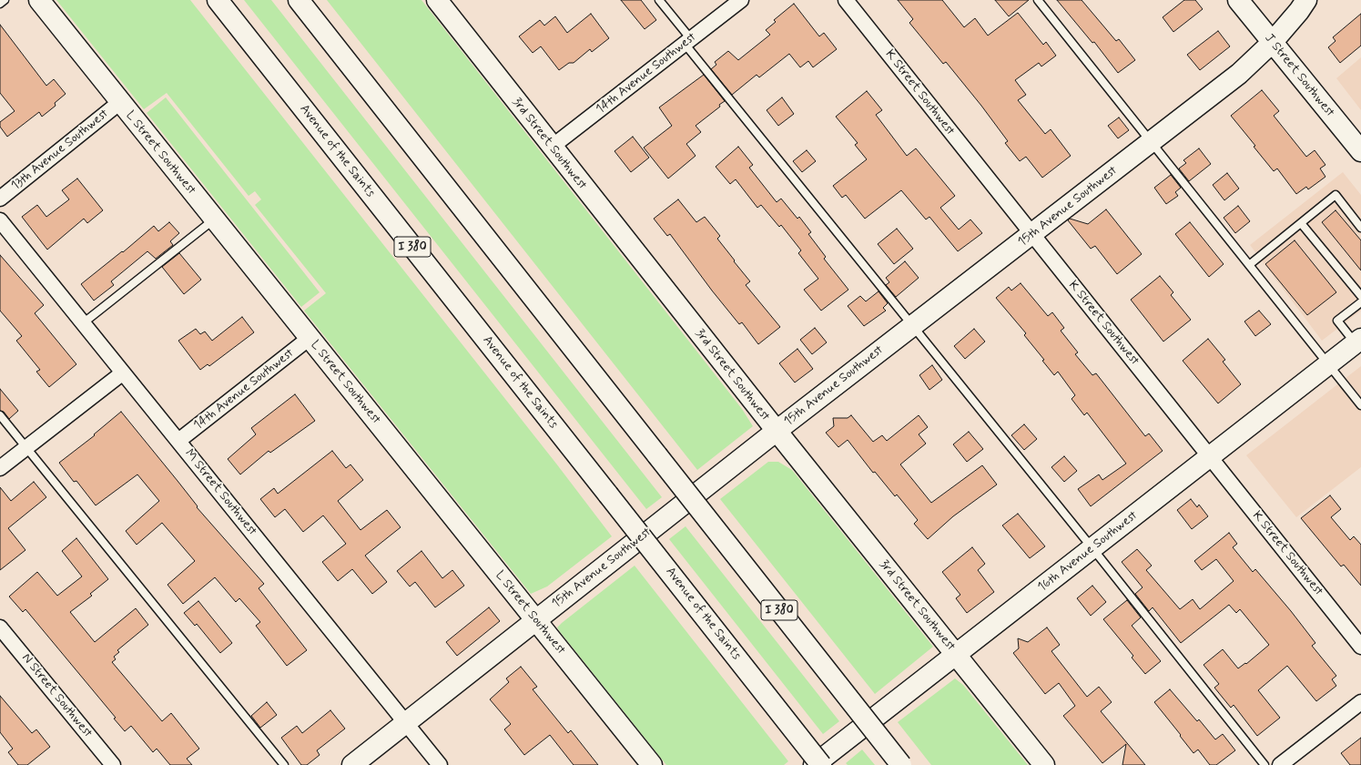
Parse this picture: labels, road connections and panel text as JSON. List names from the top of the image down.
{
  "streets": {
    "main road": [
      "J Street Southwest",
      "3rd Street Southwest",
      "Avenue of the Saints",
      "L Street Southwest",
      "15th Avenue Southwest",
      "I 380",
      "16th Avenue Southwest"
    ],
    "street": [
      "14th Avenue Southwest",
      "K Street Southwest",
      "13th Avenue Southwest",
      "M Street Southwest",
      "N Street Southwest"
    ]
  },
  "crossings": [
    ["14th Avenue Southwest", "3rd Street Southwest"],
    ["14th Avenue Southwest", "L Street Southwest"],
    ["14th Avenue Southwest", "M Street Southwest"],
    ["J Street Southwest", "15th Avenue Southwest"],
    ["K Street Southwest", "15th Avenue Southwest"],
    ["K Street Southwest", "16th Avenue Southwest"],
    ["3rd Street Southwest", "15th Avenue Southwest"],
    ["3rd Street Southwest", "16th Avenue Southwest"],
    ["13th Avenue Southwest", "L Street Southwest"],
    ["L Street Southwest", "15th Avenue Southwest"],
    ["15th Avenue Southwest", "M Street Southwest"]
  ]
}
